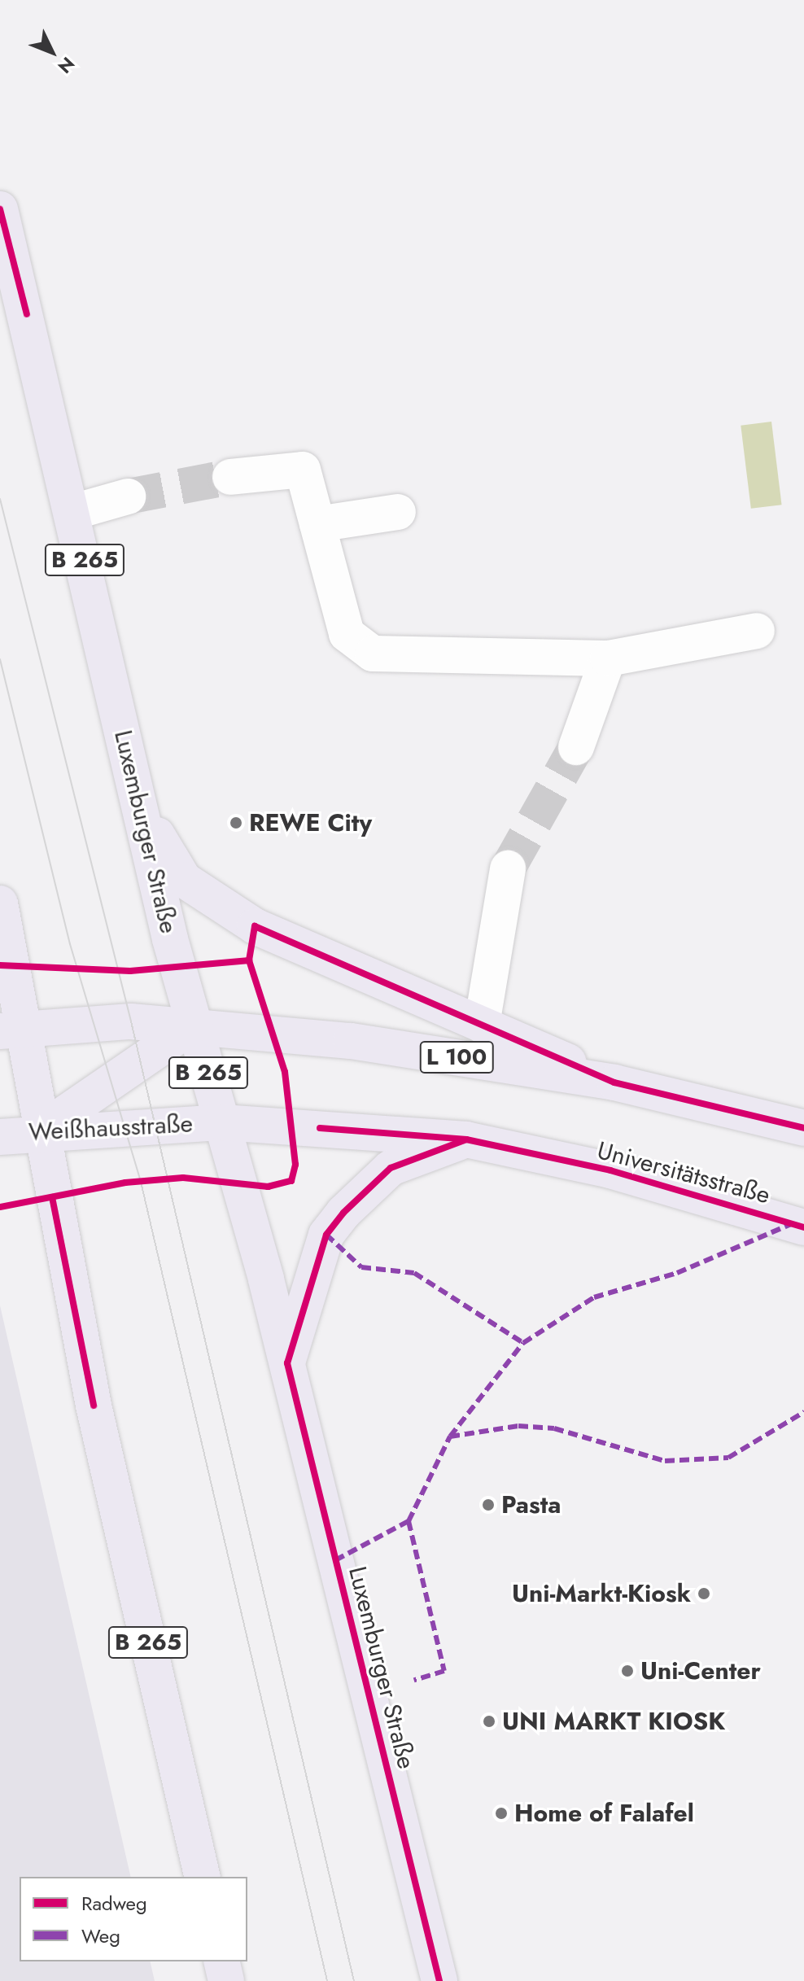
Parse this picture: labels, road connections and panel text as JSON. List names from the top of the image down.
{
  "streets": {
    "main road": [
      "B 265",
      "Luxemburger Straße",
      "L 100",
      "Weißhausstraße",
      "Universitätsstraße"
    ]
  },
  "crossings": [
    ["B 265", "L 100"],
    ["B 265", "Weißhausstraße"],
    ["Luxemburger Straße", "L 100"],
    ["Luxemburger Straße", "Weißhausstraße"],
    ["Luxemburger Straße", "Universitätsstraße"],
    ["Weißhausstraße", "Universitätsstraße"]
  ],
  "places": [
    "REWE City",
    "Pasta",
    "Uni-Markt-Kiosk",
    "Uni-Center",
    "UNI MARKT KIOSK",
    "Home of Falafel"
  ],
  "legend": ["Radweg", "Weg"],
  "north": "bottom right"
}
